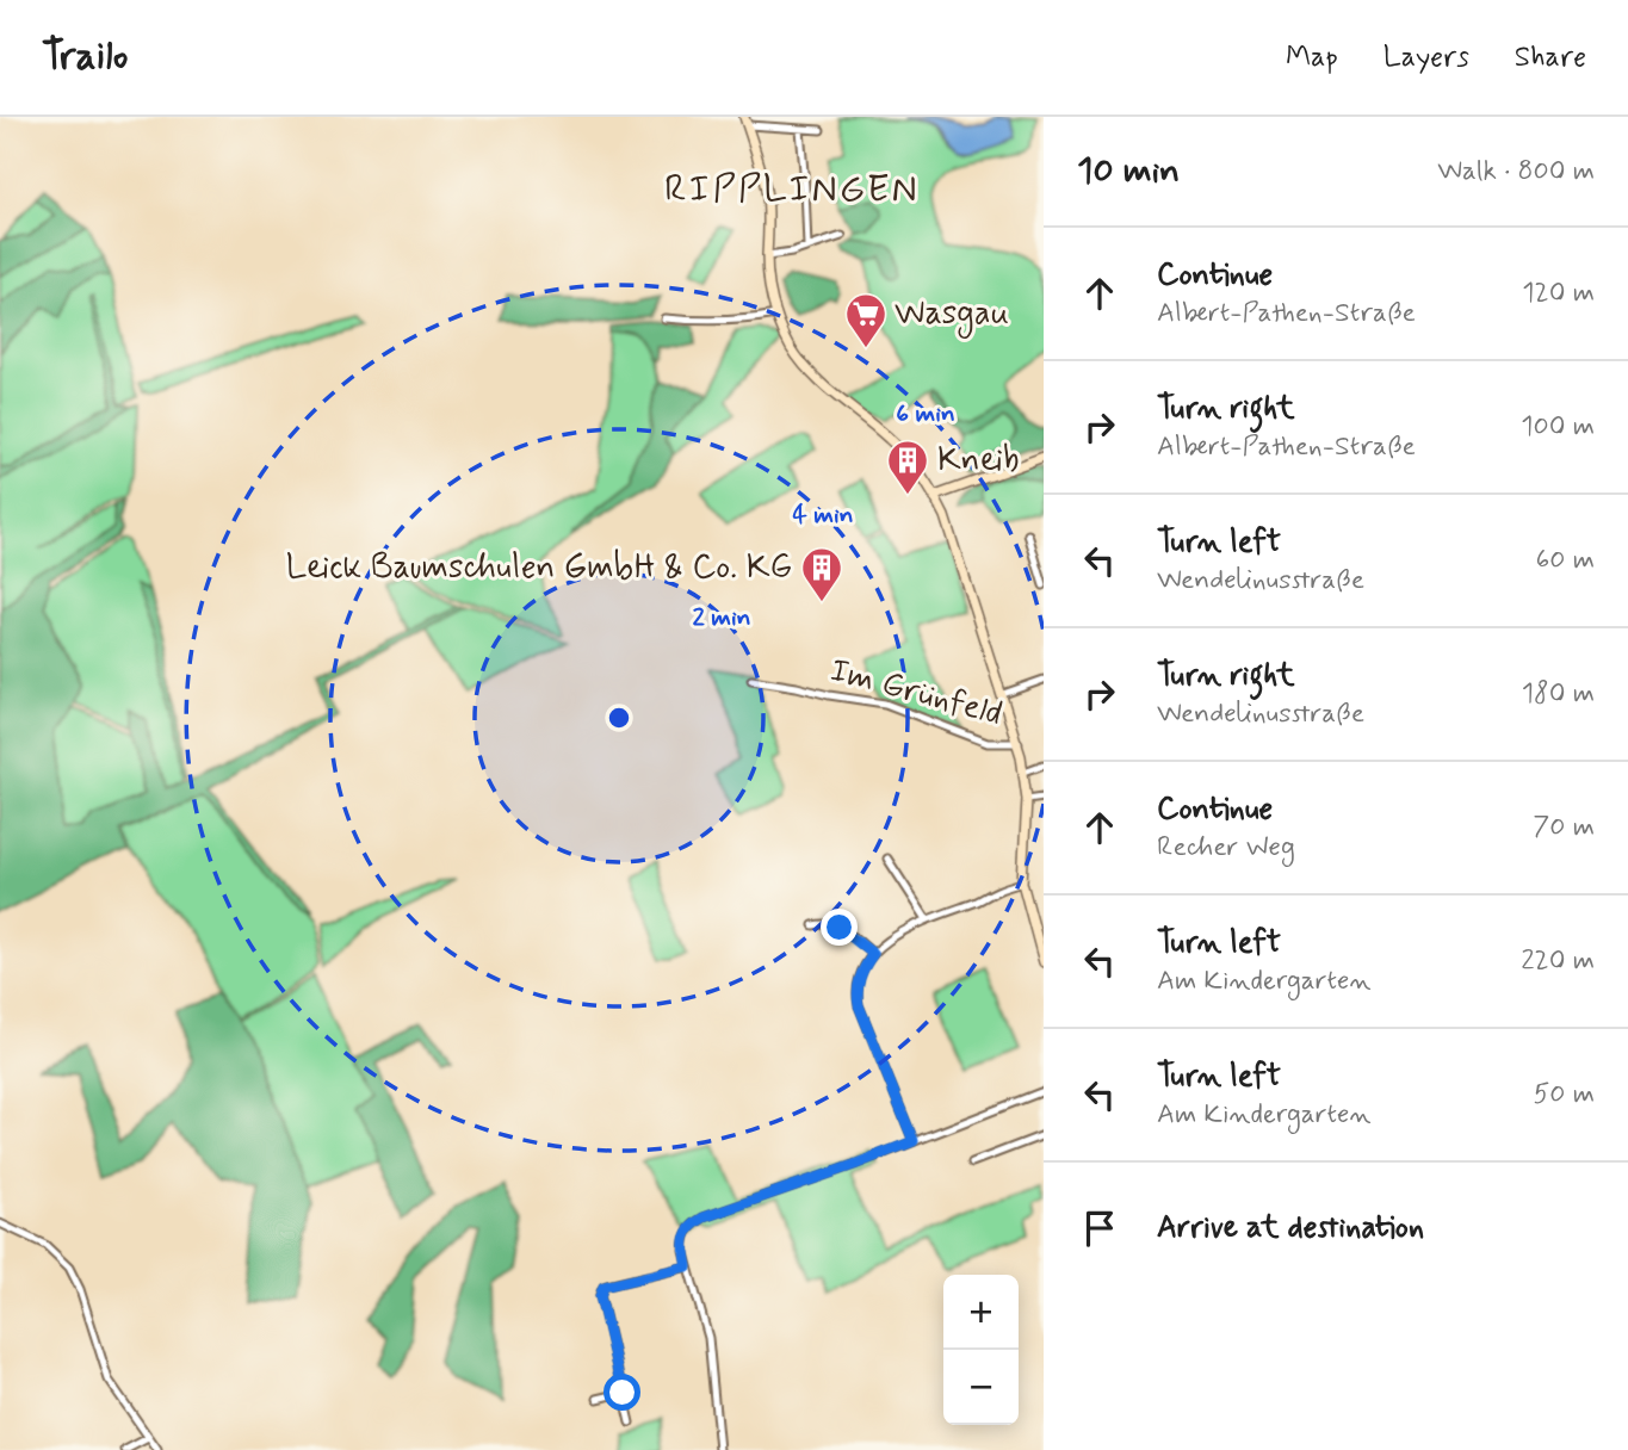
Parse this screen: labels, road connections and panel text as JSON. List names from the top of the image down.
{
  "streets": {
    "street": ["Im Grünfeld"]
  },
  "districts": ["RIPPLINGEN"],
  "places": {
    "supermarket": ["Wasgau"],
    "building": ["Kneib", "Leick Baumschulen GmbH & Co. KG"]
  },
  "page": {
    "header": "Trailo",
    "nav": ["Map", "Layers", "Share"],
    "heading": ["10 min", "Walk · 800 m"],
    "list": [
      ["Continue", "Albert-Pathen-Straße", "120 m"],
      ["Turn right", "Albert-Pathen-Straße", "100 m"],
      ["Turn left", "Wendelinusstraße", "60 m"],
      ["Turn right", "Wendelinusstraße", "180 m"],
      ["Continue", "Recher Weg", "70 m"],
      ["Turn left", "Am Kindergarten", "220 m"],
      ["Turn left", "Am Kindergarten", "50 m"],
      "Arrive at destination"
    ],
    "map_buttons": ["+", "−"]
  },
  "rings": ["6 min", "4 min", "2 min"]
}
